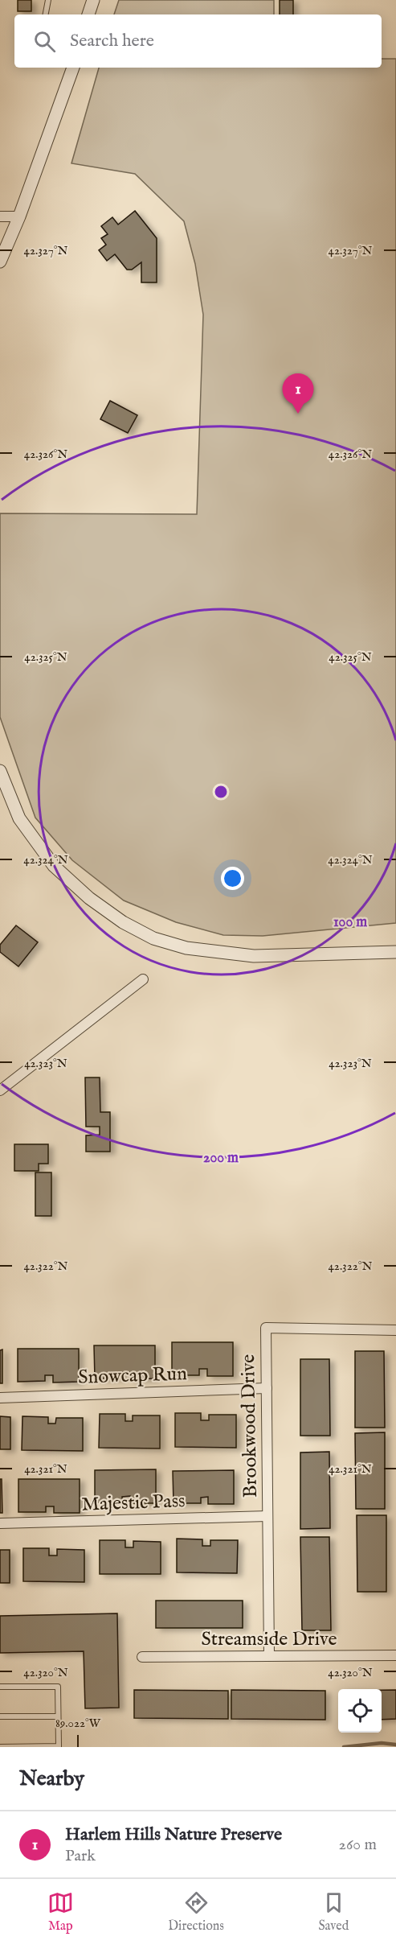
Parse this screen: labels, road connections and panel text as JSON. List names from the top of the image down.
{
  "streets": {
    "street": [
      "Snowcap Run",
      "Brookwood Drive",
      "Majestic Pass",
      "Streamside Drive"
    ]
  },
  "crossings": [
    ["Snowcap Run", "Brookwood Drive"],
    ["Brookwood Drive", "Majestic Pass"],
    ["Brookwood Drive", "Streamside Drive"]
  ],
  "page": {
    "search": "Search here",
    "pins": "1",
    "heading": "Nearby",
    "list": [
      {
        "mark": "1",
        "name": "Harlem Hills Nature Preserve",
        "note": "Park",
        "value": "260 m"
      }
    ],
    "nav": ["Map", "Directions", "Saved"]
  },
  "coordinates": [
    "42.327°N",
    "42.326°N",
    "42.325°N",
    "42.324°N",
    "42.323°N",
    "42.322°N",
    "42.321°N",
    "42.320°N",
    "89.022°W"
  ],
  "rings": ["100 m", "200 m"]
}
